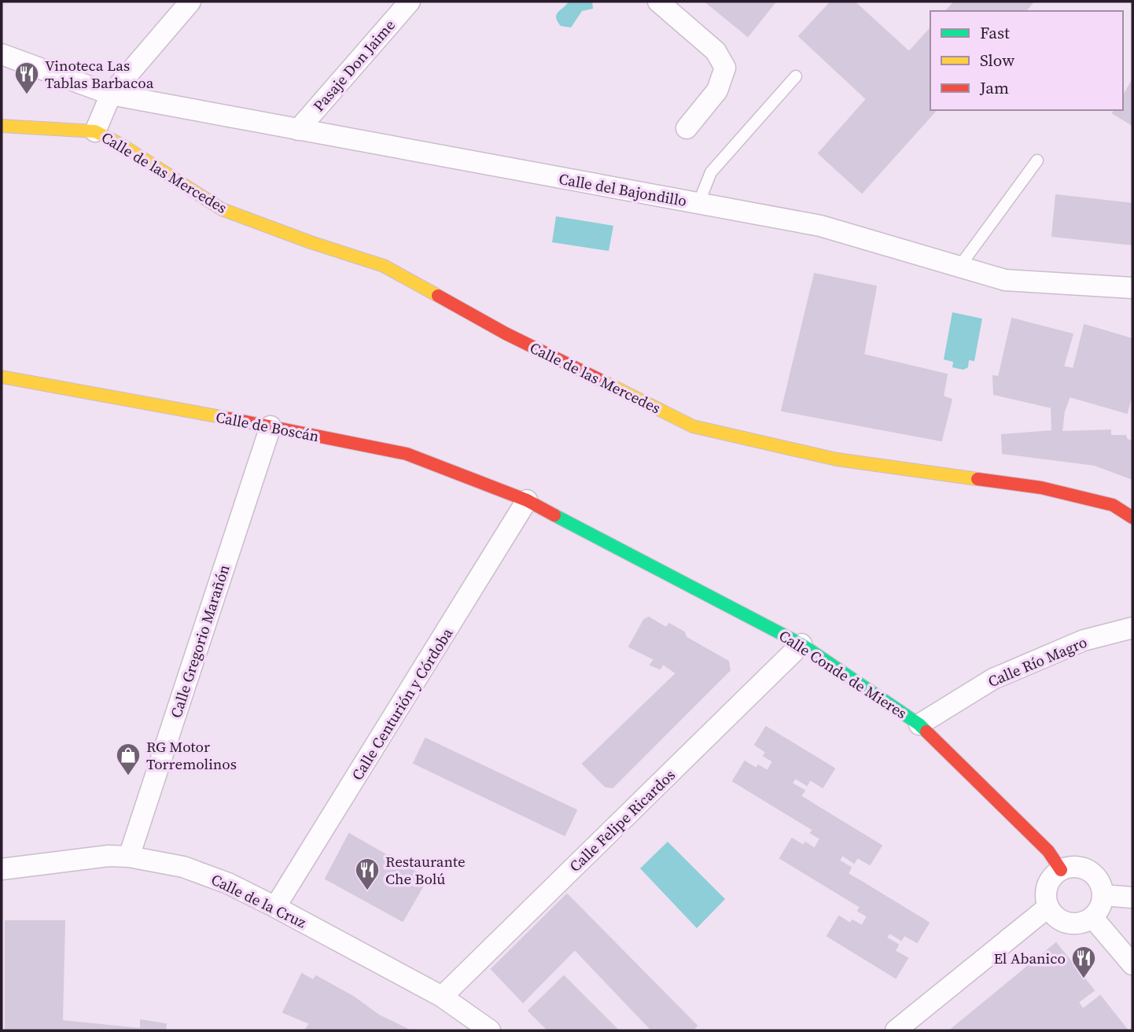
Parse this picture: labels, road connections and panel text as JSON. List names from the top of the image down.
{
  "streets": {
    "street": [
      "Pasaje Don Jaime",
      "Calle de las Mercedes",
      "Calle del Bajondillo",
      "Calle de Boscán",
      "Calle Gregorio Marañón",
      "Calle Río Magro",
      "Calle Conde de Mieres",
      "Calle Centurión y Córdoba",
      "Calle Felipe Ricardos",
      "Calle de la Cruz"
    ]
  },
  "crossings": [
    ["Pasaje Don Jaime", "Calle del Bajondillo"],
    ["Calle de Boscán", "Calle Gregorio Marañón"],
    ["Calle de Boscán", "Calle Conde de Mieres"],
    ["Calle de Boscán", "Calle Centurión y Córdoba"],
    ["Calle Gregorio Marañón", "Calle de la Cruz"],
    ["Calle Río Magro", "Calle Conde de Mieres"],
    ["Calle Conde de Mieres", "Calle Centurión y Córdoba"],
    ["Calle Conde de Mieres", "Calle Felipe Ricardos"],
    ["Calle Centurión y Córdoba", "Calle de la Cruz"],
    ["Calle Felipe Ricardos", "Calle de la Cruz"]
  ],
  "places": {
    "restaurant": ["Vinoteca Las Tablas Barbacoa", "Restaurante Che Bolú", "El Abanico"],
    "shop": ["RG Motor Torremolinos"]
  },
  "legend": ["Fast", "Slow", "Jam"]
}
